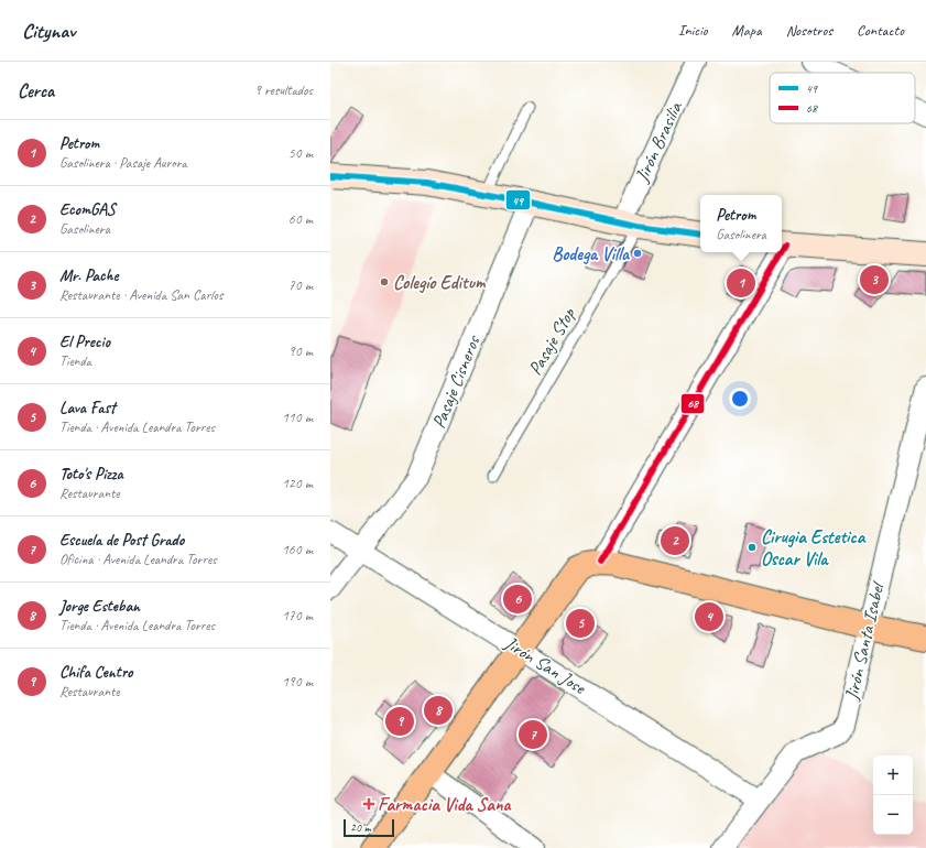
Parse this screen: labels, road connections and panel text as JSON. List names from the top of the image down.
{
  "streets": {
    "street": [
      "Jirón Brasilia",
      "Pasaje Cisneros",
      "Jirón Santa Isabel",
      "Jirón San Jose"
    ],
    "lane": ["Pasaje Stop"]
  },
  "crossings": [
    ["Jirón Brasilia", "Pasaje Stop"],
    ["Pasaje Cisneros", "Jirón San Jose"],
    ["Jirón Santa Isabel", "Jirón San Jose"]
  ],
  "places": {
    "other": ["Bodega Villa", "Colegío Editum", "Cirugia Estetica Oscar Vila"],
    "health": ["Farmacia Vida Sana"]
  },
  "lines": ["transit line 49", "transit line 68"],
  "legend": ["49", "68"],
  "scale_bar": "20 m",
  "page": {
    "header": "Citynav",
    "nav": [
      "Inicio",
      "Mapa",
      "Nosotros",
      "Contacto"
    ],
    "heading": ["Cerca", "9 resultados"],
    "list": [
      {
        "mark": "1",
        "name": "Petrom",
        "note": "Gasolinera · Pasaje Aurora",
        "value": "50 m"
      },
      {
        "mark": "2",
        "name": "EcomGAS",
        "note": "Gasolinera",
        "value": "60 m"
      },
      {
        "mark": "3",
        "name": "Mr. Pache",
        "note": "Restaurante · Avenida San Carlos",
        "value": "70 m"
      },
      {
        "mark": "4",
        "name": "El Precio",
        "note": "Tienda",
        "value": "90 m"
      },
      {
        "mark": "5",
        "name": "Lava Fast",
        "note": "Tienda · Avenida Leandra Torres",
        "value": "110 m"
      },
      {
        "mark": "6",
        "name": "Toto's Pizza",
        "note": "Restaurante",
        "value": "120 m"
      },
      {
        "mark": "7",
        "name": "Escuela de Post Grado",
        "note": "Oficina · Avenida Leandra Torres",
        "value": "160 m"
      },
      {
        "mark": "8",
        "name": "Jorge Esteban",
        "note": "Tienda · Avenida Leandra Torres",
        "value": "170 m"
      },
      {
        "mark": "9",
        "name": "Chifa Centro",
        "note": "Restaurante",
        "value": "190 m"
      }
    ],
    "popup": ["Petrom", "Gasolinera"],
    "pins": [
      "3",
      "1",
      "2",
      "6",
      "4",
      "5",
      "8",
      "9",
      "7"
    ],
    "map_buttons": ["+", "−"],
    "scale": "20 m"
  }
}
